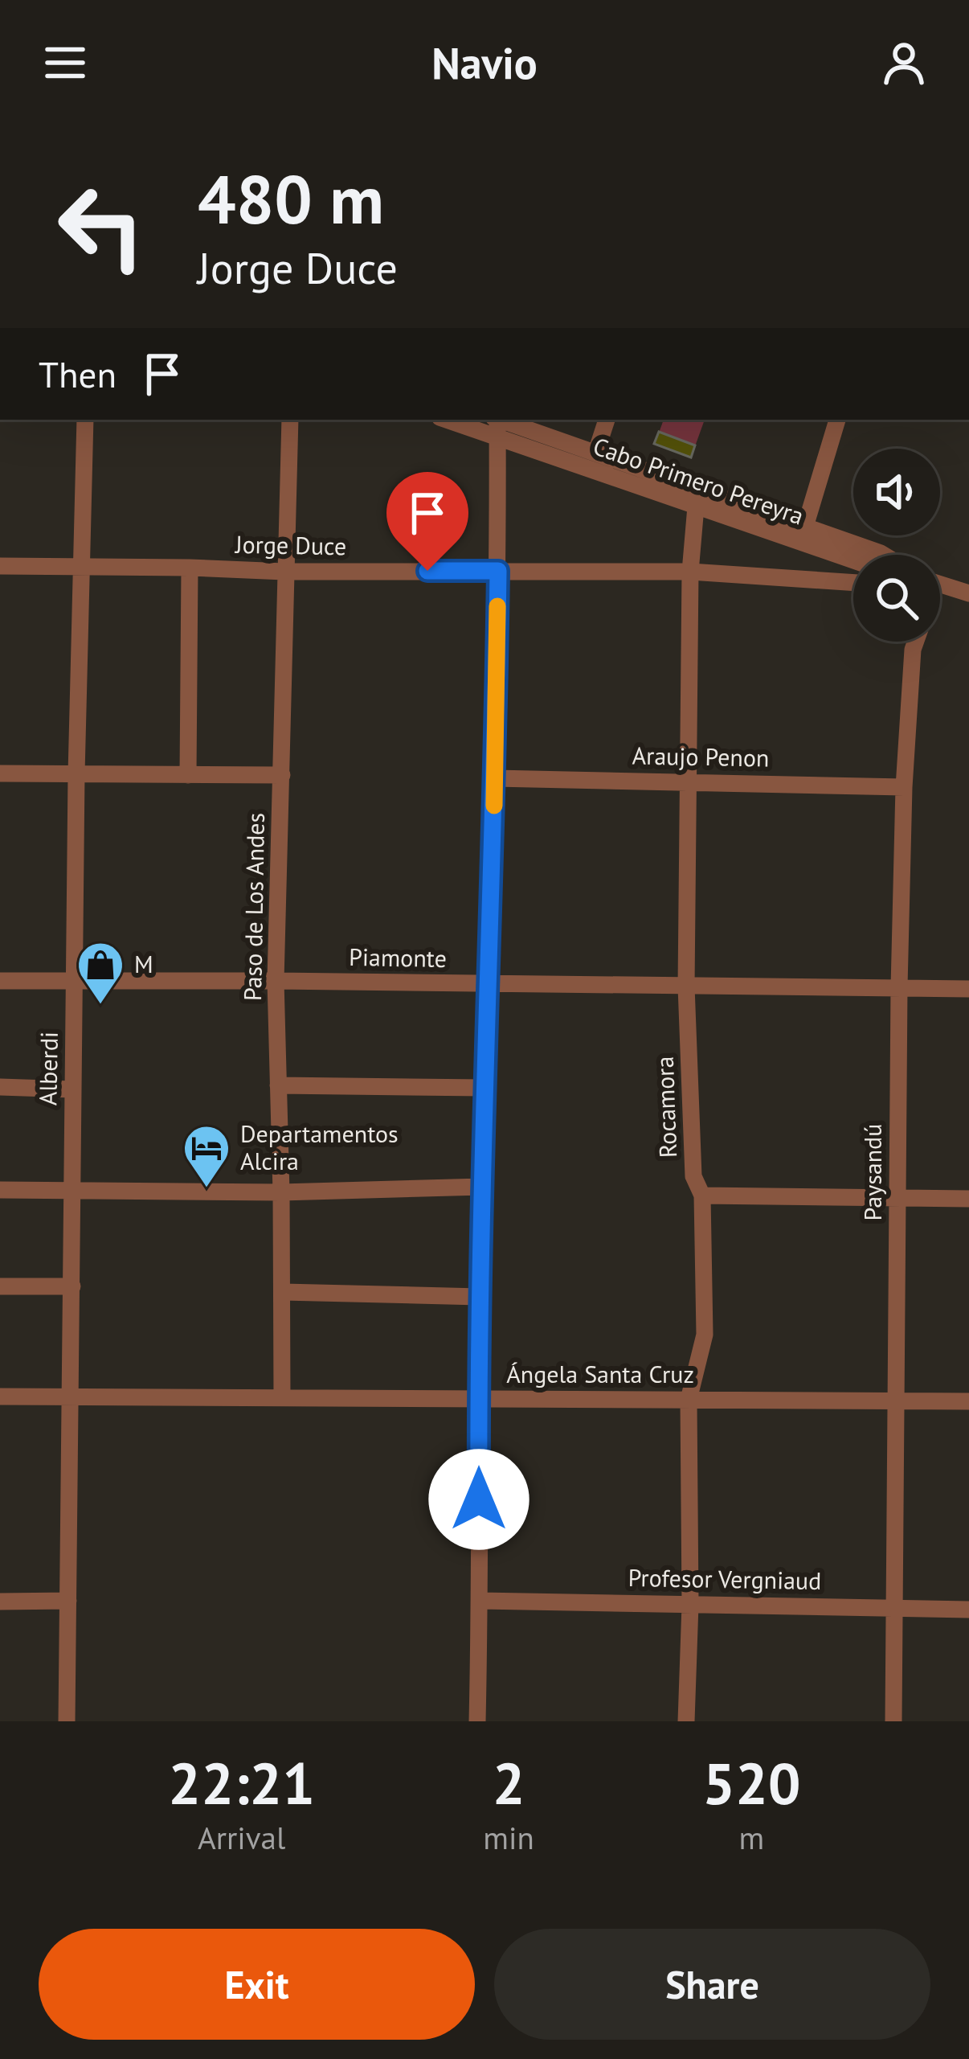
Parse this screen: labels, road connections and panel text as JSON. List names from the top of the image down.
{
  "streets": {
    "street": [
      "Cabo Primero Pereyra",
      "Jorge Duce",
      "Araujo Penon",
      "Paso de Los Andes",
      "Piamonte",
      "Alberdi",
      "Rocamora",
      "Paysandú",
      "Ángela Santa Cruz",
      "Profesor Vergniaud"
    ]
  },
  "crossings": [
    ["Cabo Primero Pereyra", "Rocamora"],
    ["Jorge Duce", "Paso de Los Andes"],
    ["Jorge Duce", "Alberdi"],
    ["Jorge Duce", "Rocamora"],
    ["Araujo Penon", "Rocamora"],
    ["Araujo Penon", "Paysandú"],
    ["Paso de Los Andes", "Piamonte"],
    ["Paso de Los Andes", "Ángela Santa Cruz"],
    ["Piamonte", "Alberdi"],
    ["Piamonte", "Rocamora"],
    ["Piamonte", "Paysandú"],
    ["Alberdi", "Ángela Santa Cruz"],
    ["Rocamora", "Ángela Santa Cruz"],
    ["Rocamora", "Profesor Vergniaud"],
    ["Paysandú", "Ángela Santa Cruz"],
    ["Paysandú", "Profesor Vergniaud"]
  ],
  "places": {
    "shop": ["M"],
    "hotel": ["Departamentos Alcira"]
  },
  "page": {
    "header": "Navio",
    "turn": ["480 m", "Jorge Duce"],
    "then": "Then",
    "eta": [
      "22:21",
      "Arrival",
      "2",
      "min",
      "520",
      "m"
    ],
    "buttons": ["Exit", "Share"]
  }
}
